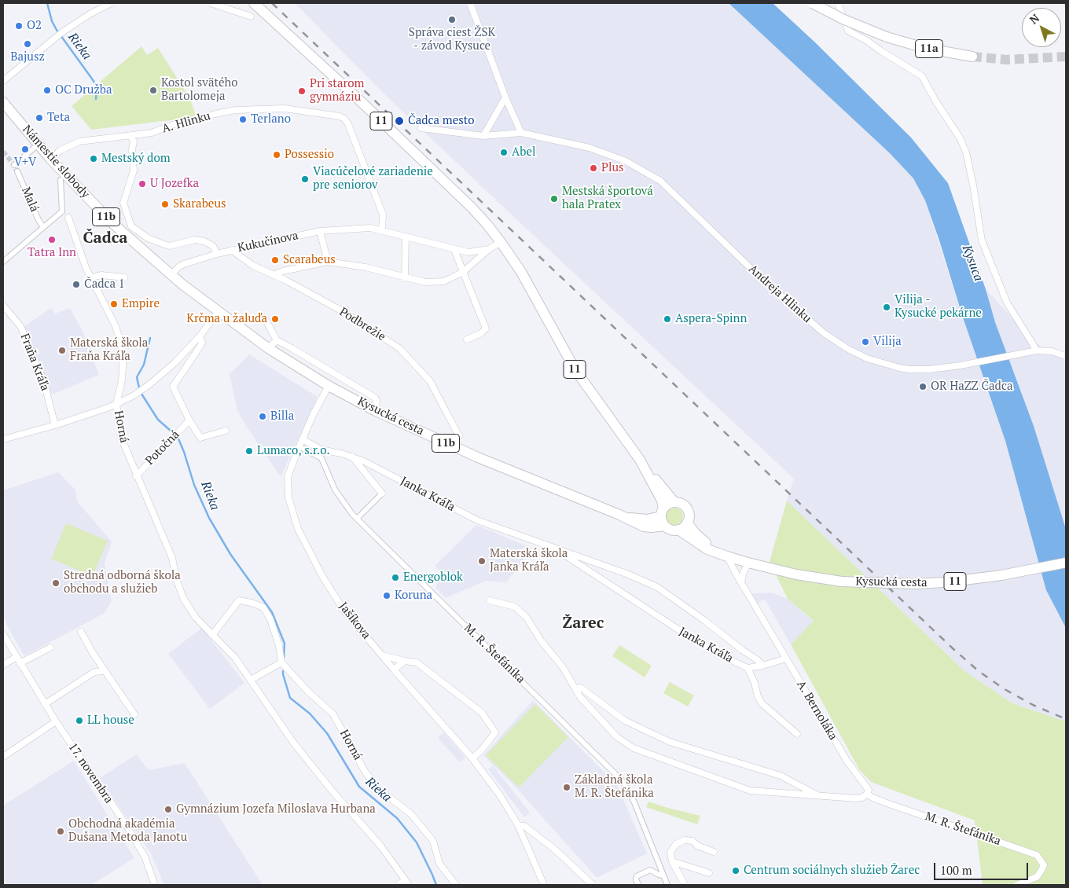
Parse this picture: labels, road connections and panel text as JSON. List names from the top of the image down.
{
  "streets": {
    "main road": [
      "11a",
      "11",
      "Námestie slobody",
      "11b",
      "Kysucká cesta"
    ],
    "street": [
      "A. Hlinku",
      "Malá",
      "Kukučínova",
      "Andreja Hlinku",
      "Podbrežie",
      "Fraňa Kráľa",
      "Horná",
      "Potočná",
      "Janka Kráľa",
      "Jašíkova",
      "M. R. Štefánika",
      "A. Bernoláka",
      "17. novembra"
    ]
  },
  "crossings": [
    ["11", "Kysucká cesta"],
    ["A. Hlinku", "Námestie slobody"],
    ["A. Hlinku", "Kukučínova"],
    ["Námestie slobody", "Kukučínova"],
    ["Námestie slobody", "Kysucká cesta"],
    ["Kukučínova", "Podbrežie"],
    ["Kysucká cesta", "Jašíkova"],
    ["Kysucká cesta", "A. Bernoláka"],
    ["Horná", "Potočná"],
    ["Janka Kráľa", "Jašíkova"],
    ["Janka Kráľa", "A. Bernoláka"],
    ["M. R. Štefánika", "A. Bernoláka"]
  ],
  "districts": ["Čadca", "Žarec"],
  "water": ["Rieka", "Kysuca"],
  "places": [
    "Správa ciest ŽSK - závod Kysuce",
    "O2",
    "Bajusz",
    "OC Družba",
    "Kostol svätého Bartolomeja",
    "Pri starom gymnáziu",
    "Teta",
    "Terlano",
    "Čadca mesto",
    "V+V",
    "Abel",
    "Possessio",
    "Mestský dom",
    "Plus",
    "Viacúčelové zariadenie pre seniorov",
    "U Jozefka",
    "Mestská športová hala Pratex",
    "Skarabeus",
    "Tatra Inn",
    "Scarabeus",
    "Čadca 1",
    "Empire",
    "Vilija - Kysucké pekárne",
    "Krčma u žaluďa",
    "Aspera-Spinn",
    "Vilija",
    "Materská škola Fraňa Kráľa",
    "OR HaZZ Čadca",
    "Billa",
    "Lumaco, s.r.o.",
    "Materská škola Janka Kráľa",
    "Energoblok",
    "Stredná odborná škola obchodu a služieb",
    "Koruna",
    "LL house",
    "Základná škola M. R. Štefánika",
    "Gymnázium Jozefa Miloslava Hurbana",
    "Obchodná akadémia Dušana Metoda Janotu",
    "Centrum sociálnych služieb Žarec"
  ],
  "scale_bar": "100 m",
  "north": "top left"
}
